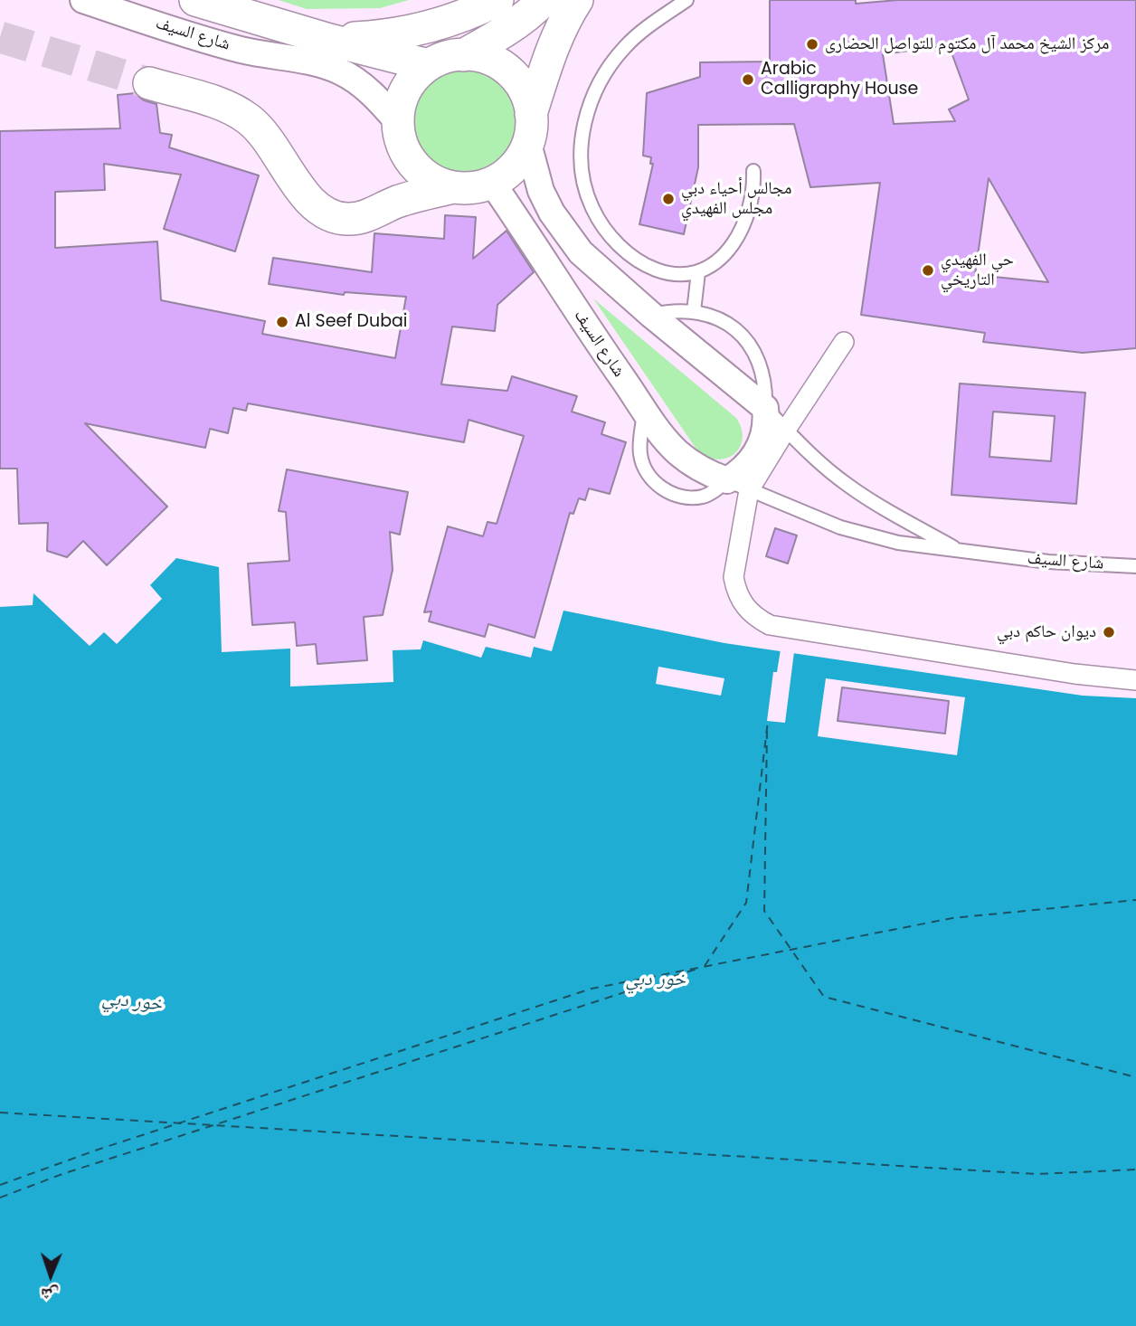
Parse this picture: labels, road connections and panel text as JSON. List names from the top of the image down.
{
  "streets": {
    "street": ["شارع السيف"]
  },
  "water": ["خور دبي"],
  "places": [
    "مركز الشيخ محمد آل مكتوم للتواصل الحضارى",
    "Arabic Calligraphy House",
    "مجالس أحياء دبي مجلس الفهيدي",
    "حي الفهيدي التاريخي",
    "Al Seef Dubai",
    "ديوان حاكم دبي"
  ],
  "north": "bottom"
}
